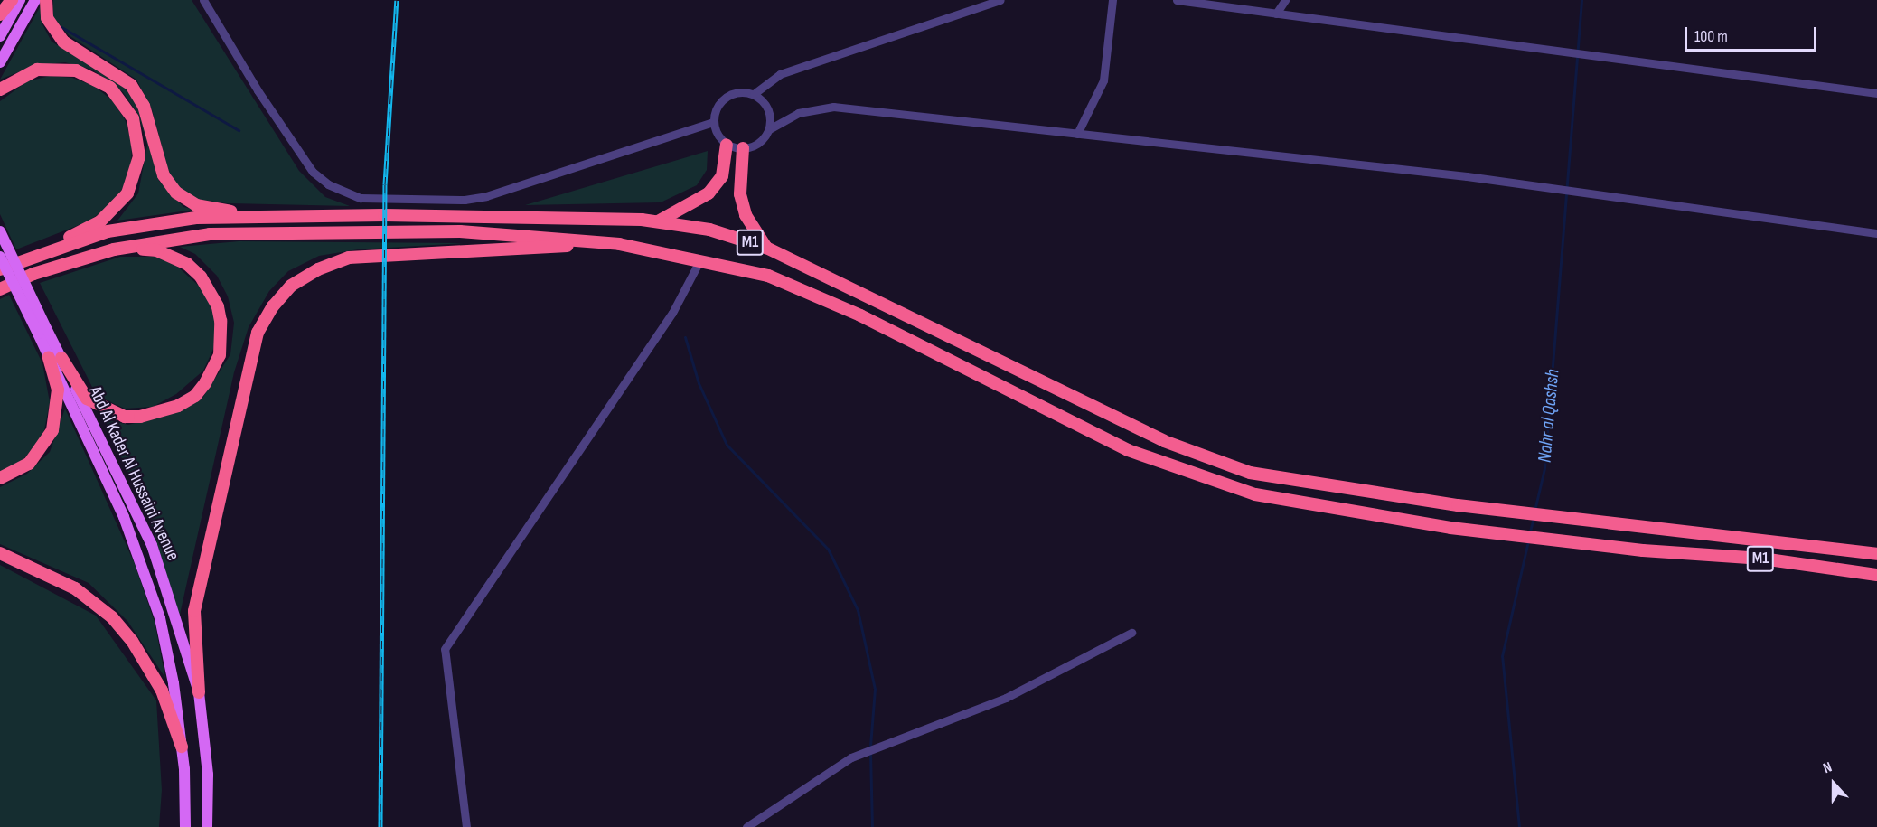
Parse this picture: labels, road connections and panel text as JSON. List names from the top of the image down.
{
  "streets": {
    "highway": ["M1"],
    "main road": ["Abd Al Kader Al Hussaini Avenue"]
  },
  "water": ["Nahr al Qashsh"],
  "scale_bar": "100 m",
  "north": "top"
}
